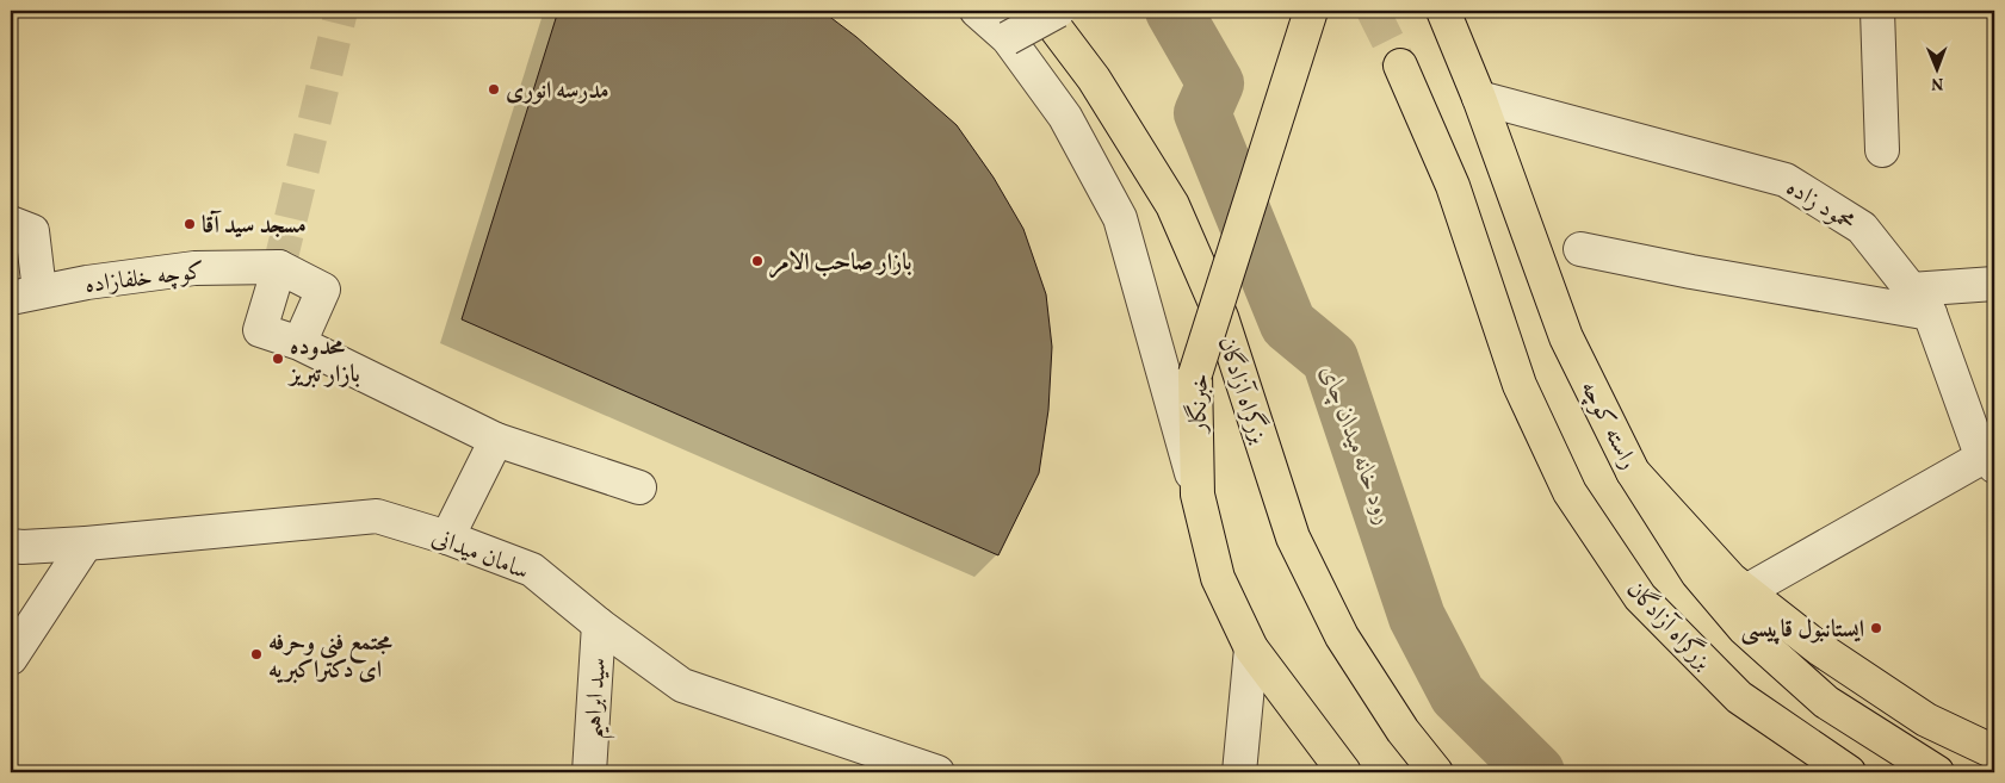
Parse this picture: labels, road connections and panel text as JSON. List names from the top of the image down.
{
  "streets": {
    "main road": ["بزرگراه آزادگان", "خبرنگار", "راسته کوچه"],
    "street": [
      "محمود زاده",
      "کوچه خلفازاده",
      "سامان میدانی",
      "سید ابراهیم"
    ]
  },
  "crossings": [
    ["محمود زاده", "راسته کوچه"],
    ["سامان میدانی", "سید ابراهیم"]
  ],
  "water": ["رود خانه میدان چای"],
  "places": [
    "مدرسه انوری",
    "مسجد سید آقا",
    "بازار صاحب الامر",
    "محدوده بازار تبریز",
    "ایستانبول قاپیسی",
    "مجتمع فنی وحرفه ای دکتراکبریه"
  ],
  "north": "bottom"
}
